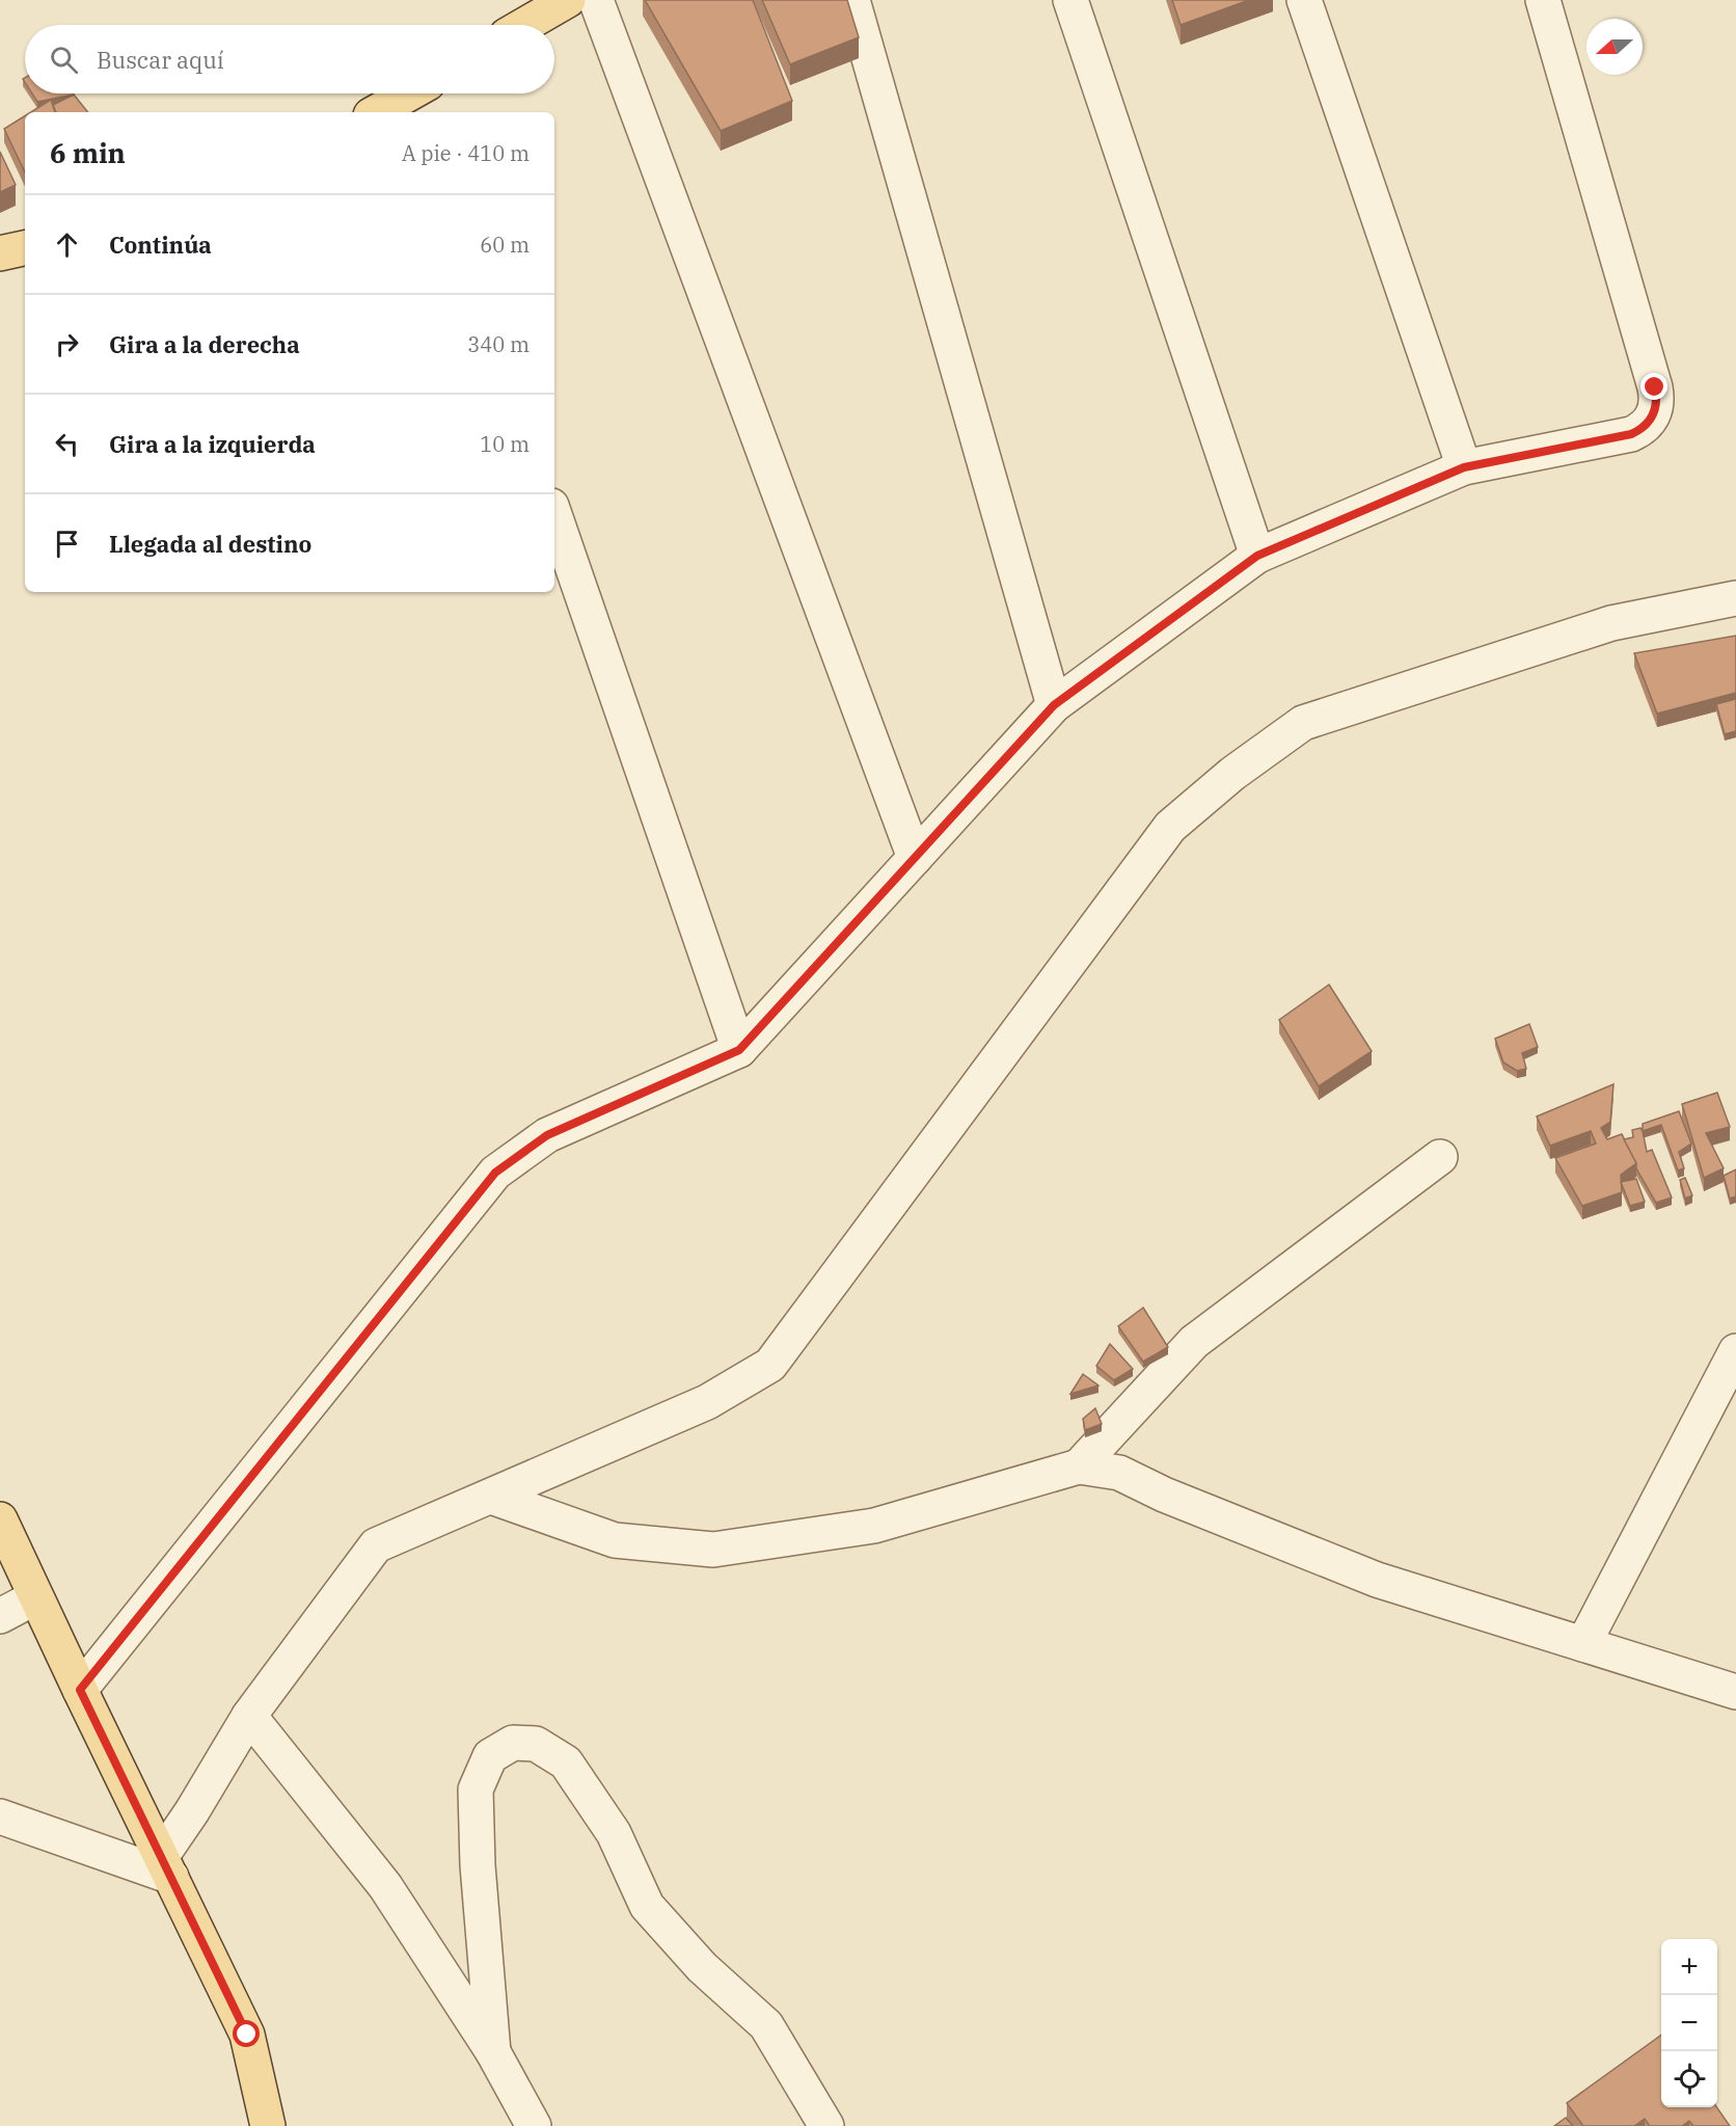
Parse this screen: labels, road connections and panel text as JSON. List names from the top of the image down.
{
  "north": "left",
  "page": {
    "search": "Buscar aquí",
    "heading": ["6 min", "A pie · 410 m"],
    "list": [
      ["Continúa", "60 m"],
      ["Gira a la derecha", "340 m"],
      ["Gira a la izquierda", "10 m"],
      "Llegada al destino"
    ],
    "map_buttons": ["+", "−"]
  }
}
